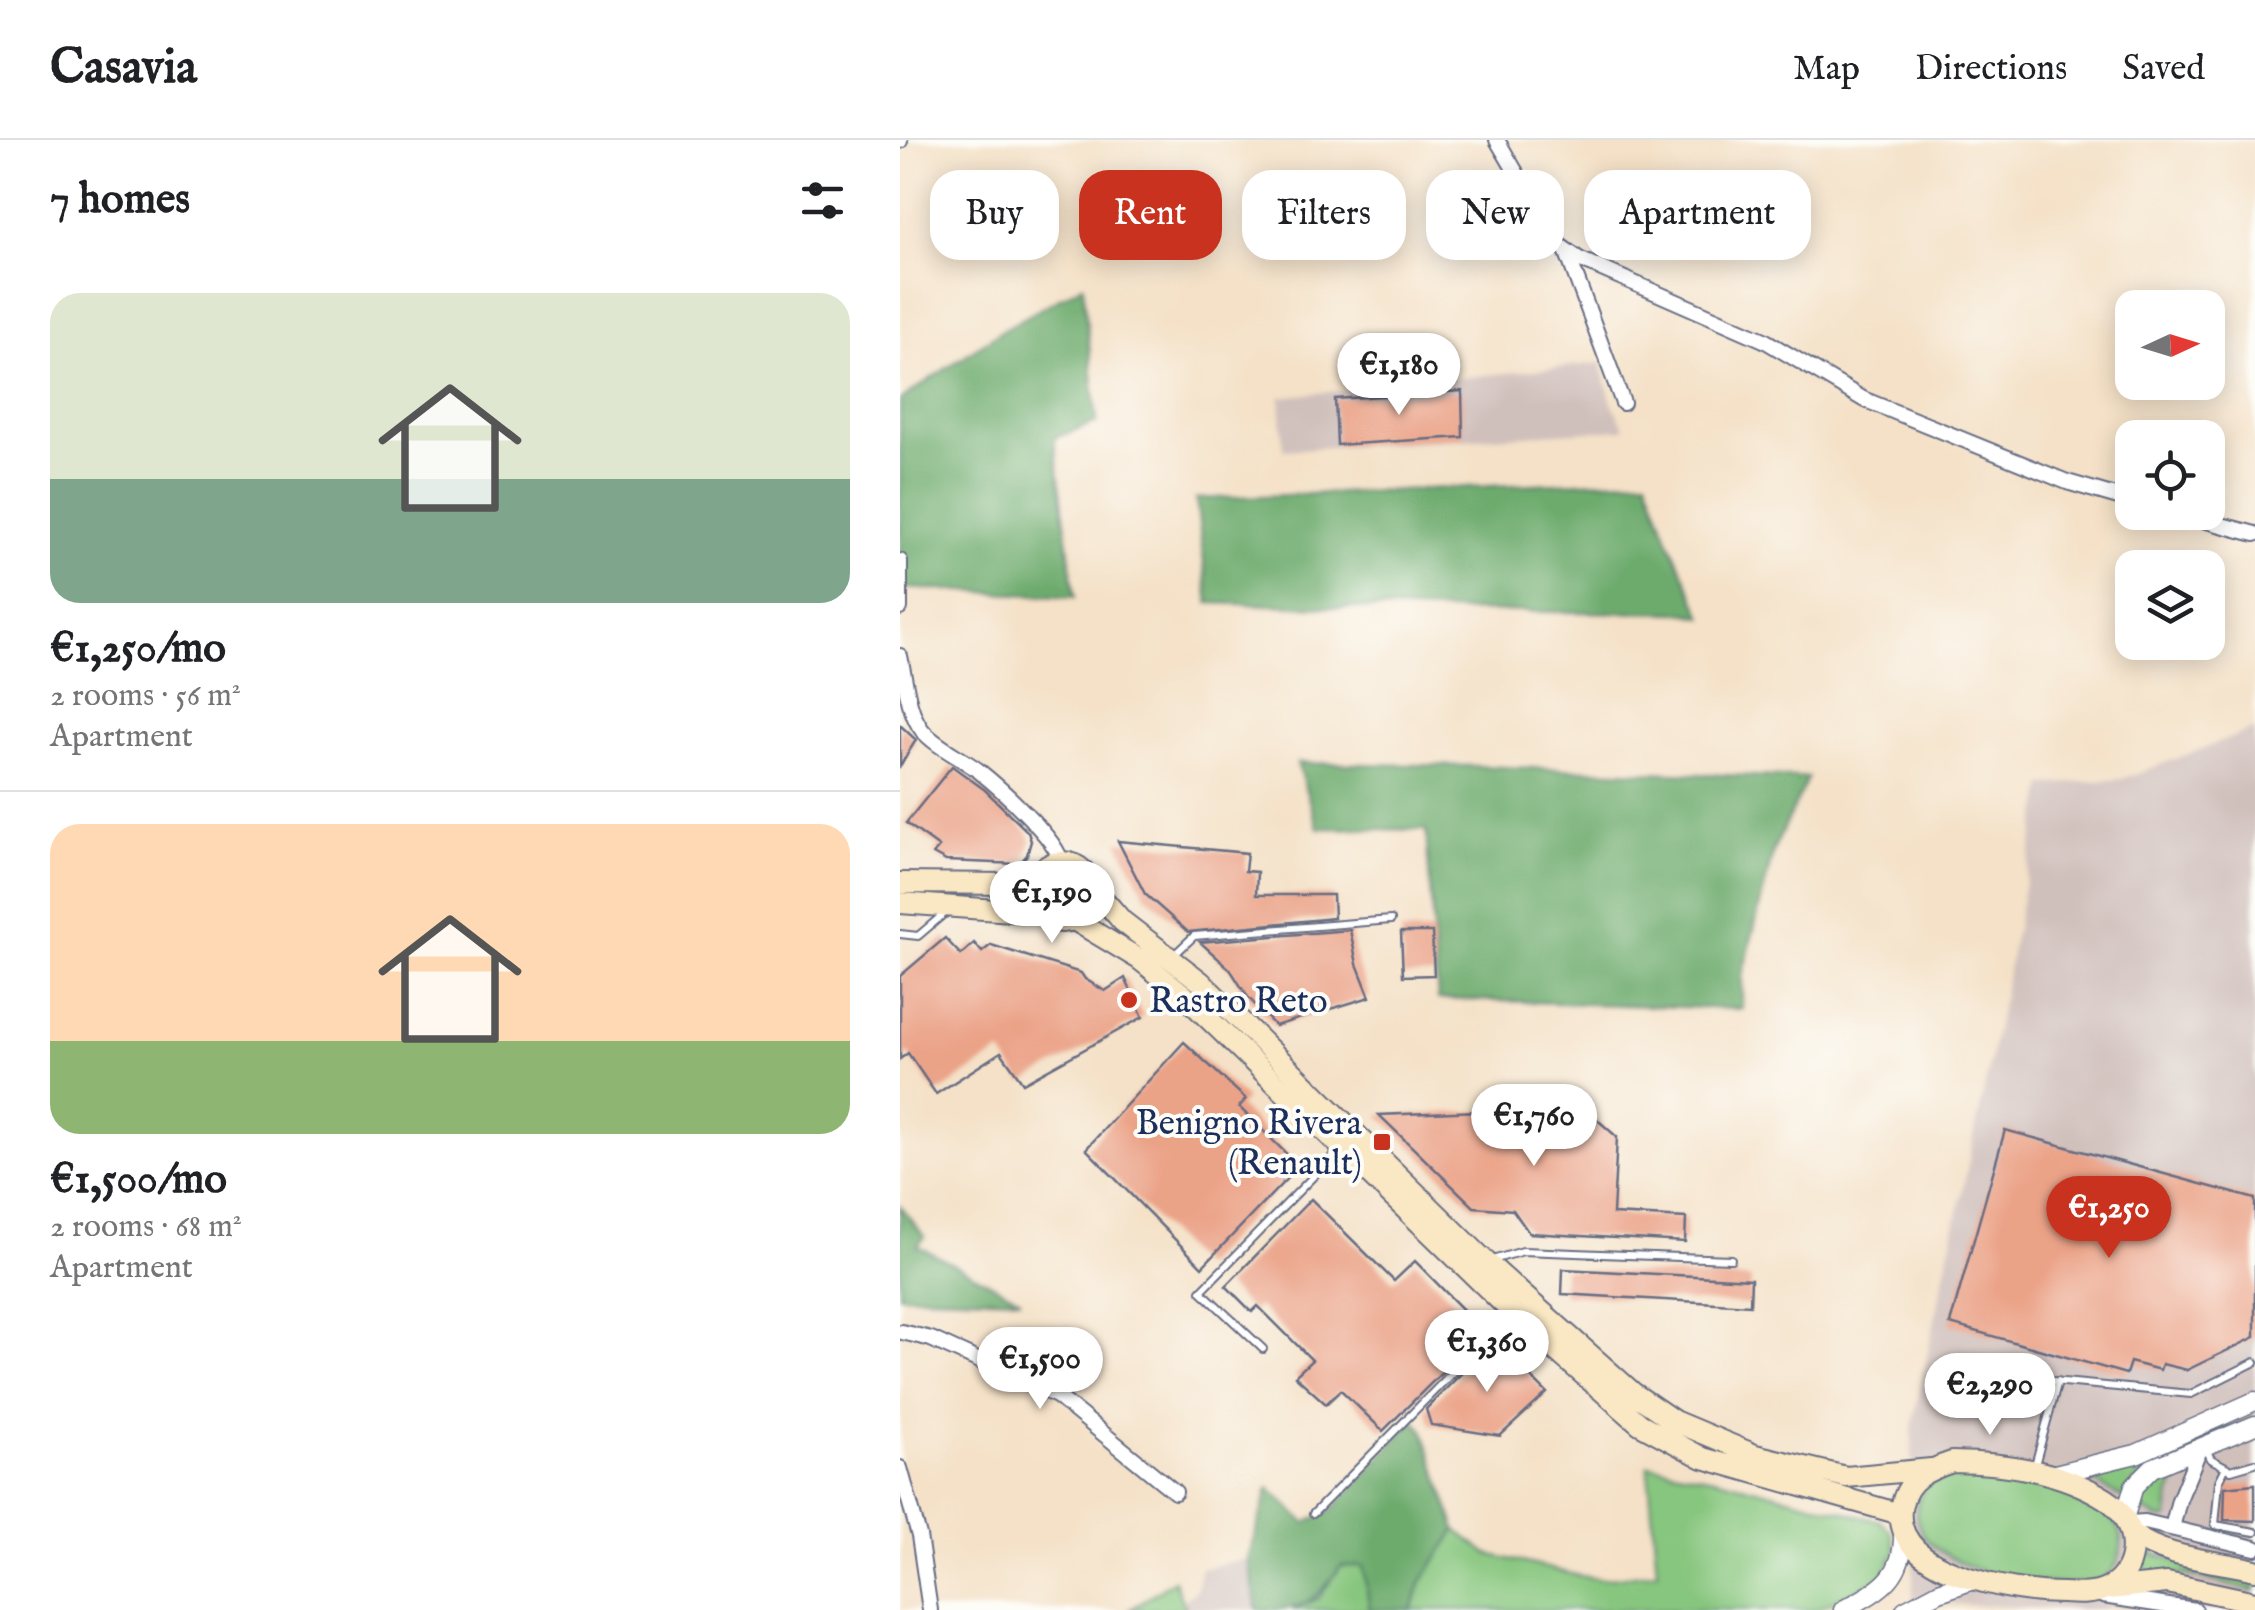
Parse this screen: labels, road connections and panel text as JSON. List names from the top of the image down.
{
  "places": {
    "other": ["Rastro Reto"],
    "transit": ["Benigno Rivera (Renault)"]
  },
  "north": "right",
  "page": {
    "header": "Casavia",
    "nav": ["Map", "Directions", "Saved"],
    "heading": "7 homes",
    "chip": [
      "Buy",
      "Rent",
      "Filters",
      "New",
      "Apartment"
    ],
    "list": [
      {
        "name": "€1,250/mo",
        "note": "2 rooms · 56 m² · Apartment"
      },
      {
        "name": "€1,500/mo",
        "note": "2 rooms · 68 m² · Apartment"
      }
    ],
    "price": [
      "€1,180",
      "€1,190",
      "€1,760",
      "€1,250",
      "€1,360",
      "€1,500",
      "€2,290"
    ]
  }
}
